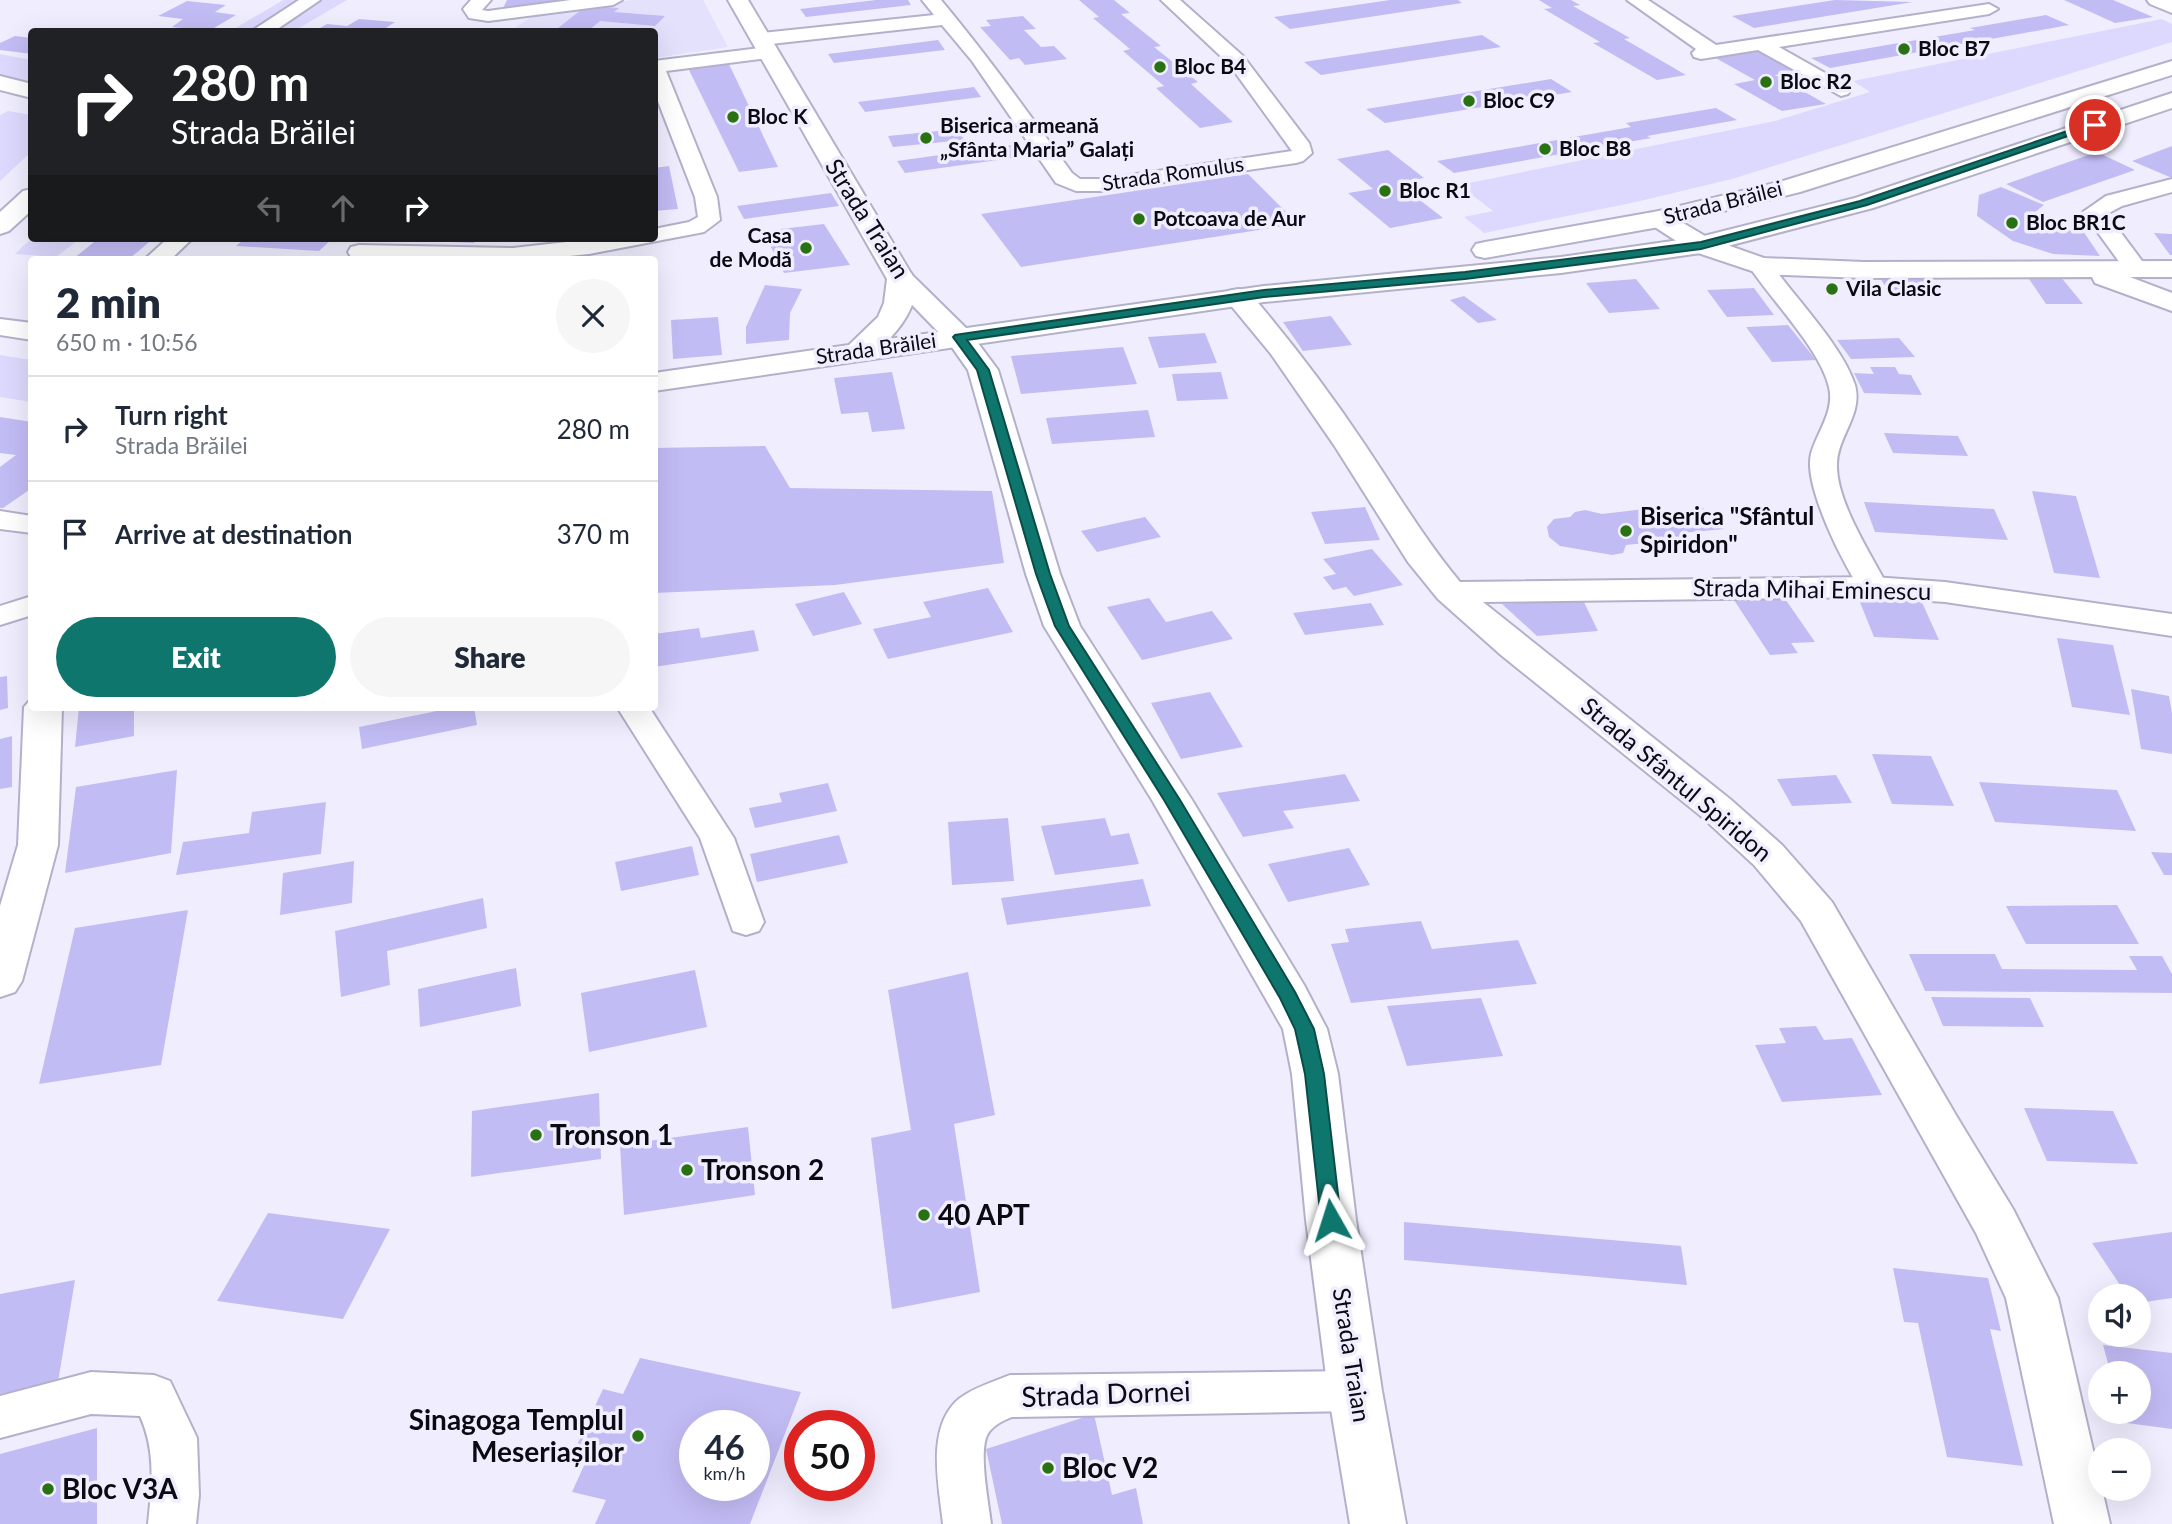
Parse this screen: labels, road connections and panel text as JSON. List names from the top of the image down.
{
  "streets": {
    "main road": [
      "Strada Brăilei",
      "Strada Traian",
      "Strada Mihai Eminescu",
      "Strada Sfântul Spiridon"
    ],
    "street": ["Strada Romulus", "Strada Dornei"]
  },
  "crossings": [
    ["Strada Brăilei", "Strada Traian"],
    ["Strada Brăilei", "Strada Sfântul Spiridon"],
    ["Strada Traian", "Strada Dornei"],
    ["Strada Mihai Eminescu", "Strada Sfântul Spiridon"]
  ],
  "places": [
    "Bloc B7",
    "Bloc B4",
    "Bloc R2",
    "Bloc C9",
    "Bloc K",
    "Biserica armeană „Sfânta Maria” Galați",
    "Bloc B8",
    "Bloc R1",
    "Potcoava de Aur",
    "Bloc BR1C",
    "Casa de Modă",
    "Vila Clasic",
    "Biserica \"Sfântul Spiridon\"",
    "Tronson 1",
    "Tronson 2",
    "40 APT",
    "Sinagoga Templul Meseriașilor",
    "Bloc V2",
    "Bloc V3A"
  ],
  "page": {
    "turn": ["280 m", "Strada Brăilei"],
    "heading": ["2 min", "650 m · 10:56"],
    "list": [
      {
        "name": "Turn right",
        "note": "Strada Brăilei",
        "value": "280 m"
      },
      {
        "name": "Arrive at destination",
        "value": "370 m"
      }
    ],
    "buttons": ["Exit", "Share"],
    "map_buttons": ["+", "−"],
    "speed": "46 km/h",
    "limit": "50"
  }
}
